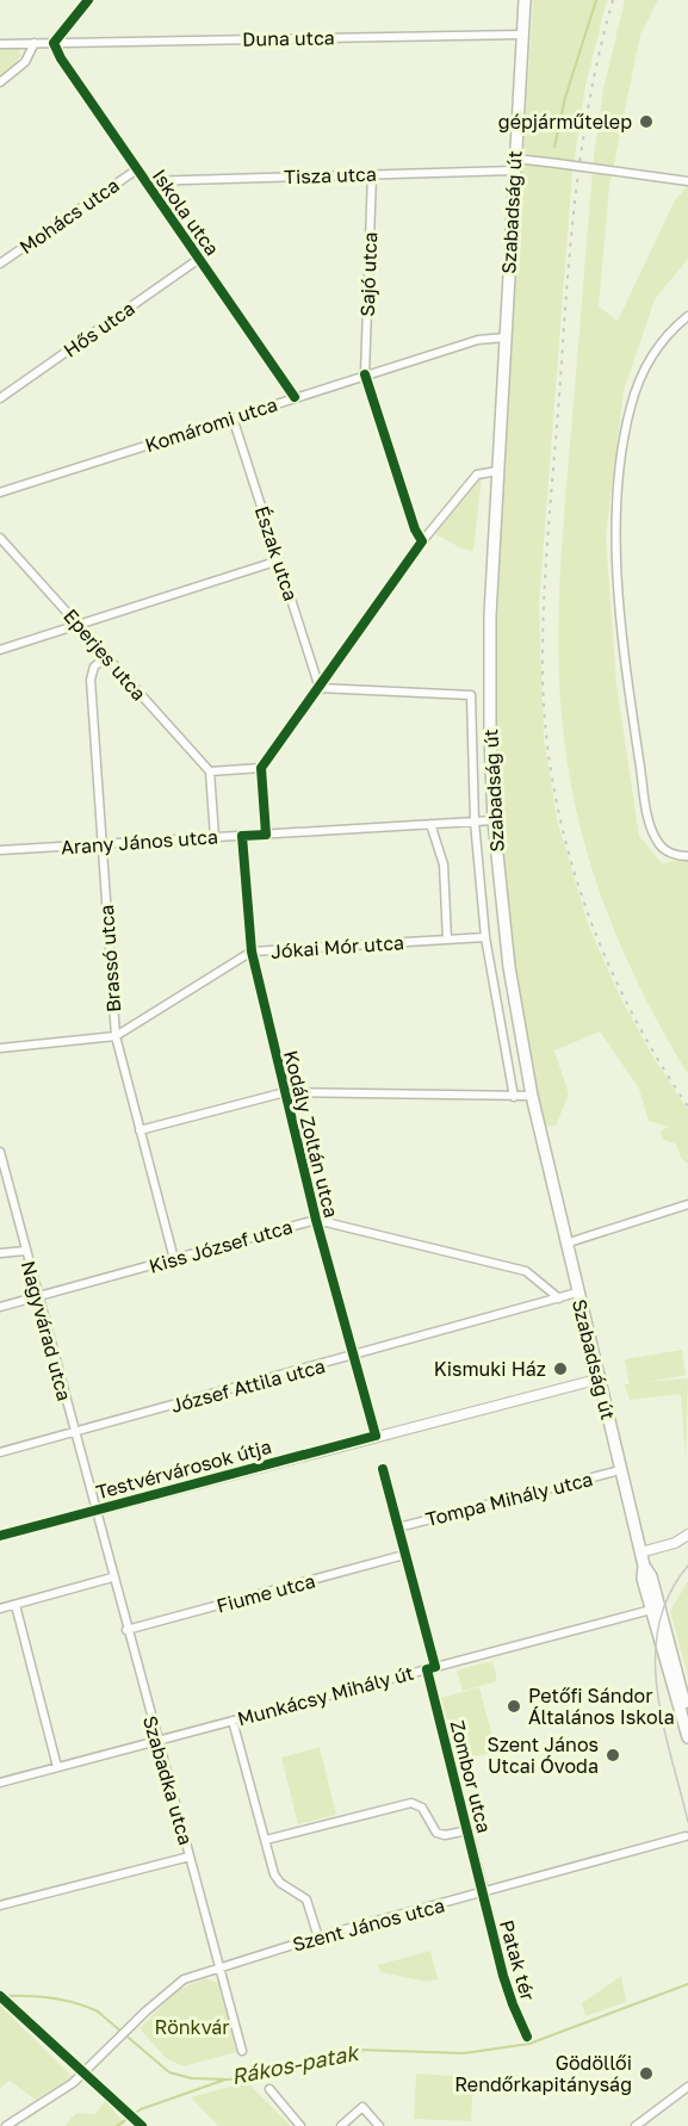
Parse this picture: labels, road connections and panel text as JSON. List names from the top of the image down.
{
  "streets": {
    "main road": ["Szabadság út"],
    "street": [
      "Duna utca",
      "Tisza utca",
      "Iskola utca",
      "Mohács utca",
      "Sajó utca",
      "Hős utca",
      "Komáromi utca",
      "Észak utca",
      "Eperjes utca",
      "Arany János utca",
      "Jókai Mór utca",
      "Brassó utca",
      "Kodály Zoltán utca",
      "Kiss József utca",
      "Nagyvárad utca",
      "József Attila utca",
      "Testvérvárosok útja",
      "Tompa Mihály utca",
      "Fiume utca",
      "Munkácsy Mihály út",
      "Zombor utca",
      "Szabadka utca",
      "Szent János utca"
    ],
    "cycle path": ["Patak tér"]
  },
  "crossings": [
    ["Duna utca", "Iskola utca"],
    ["Duna utca", "Szabadság út"],
    ["Tisza utca", "Iskola utca"],
    ["Tisza utca", "Szabadság út"],
    ["Tisza utca", "Sajó utca"],
    ["Iskola utca", "Mohács utca"],
    ["Iskola utca", "Hős utca"],
    ["Iskola utca", "Komáromi utca"],
    ["Szabadság út", "Komáromi utca"],
    ["Szabadság út", "Észak utca"],
    ["Szabadság út", "Arany János utca"],
    ["Szabadság út", "Jókai Mór utca"],
    ["Szabadság út", "József Attila utca"],
    ["Szabadság út", "Testvérvárosok útja"],
    ["Szabadság út", "Tompa Mihály utca"],
    ["Szabadság út", "Munkácsy Mihály út"],
    ["Sajó utca", "Komáromi utca"],
    ["Komáromi utca", "Észak utca"],
    ["Eperjes utca", "Brassó utca"],
    ["Arany János utca", "Brassó utca"],
    ["Arany János utca", "Kodály Zoltán utca"],
    ["Jókai Mór utca", "Brassó utca"],
    ["Jókai Mór utca", "Kodály Zoltán utca"],
    ["Brassó utca", "Kiss József utca"],
    ["Kodály Zoltán utca", "Kiss József utca"],
    ["Kodály Zoltán utca", "József Attila utca"],
    ["Kodály Zoltán utca", "Testvérvárosok útja"],
    ["Kiss József utca", "Nagyvárad utca"],
    ["Kiss József utca", "József Attila utca"],
    ["Nagyvárad utca", "József Attila utca"],
    ["Nagyvárad utca", "Testvérvárosok útja"],
    ["Nagyvárad utca", "Szabadka utca"],
    ["Testvérvárosok útja", "Szabadka utca"],
    ["Tompa Mihály utca", "Zombor utca"],
    ["Fiume utca", "Zombor utca"],
    ["Fiume utca", "Szabadka utca"],
    ["Munkácsy Mihály út", "Zombor utca"],
    ["Munkácsy Mihály út", "Szabadka utca"],
    ["Zombor utca", "Szent János utca"],
    ["Szabadka utca", "Szent János utca"]
  ],
  "water": ["Rákos-patak"],
  "parks": ["Rönkvár"],
  "places": [
    "gépjárműtelep",
    "Kismuki Ház",
    "Petőfi Sándor Általános Iskola",
    "Szent János Utcai Óvoda",
    "Gödöllői Rendőrkapitányság"
  ]
}
